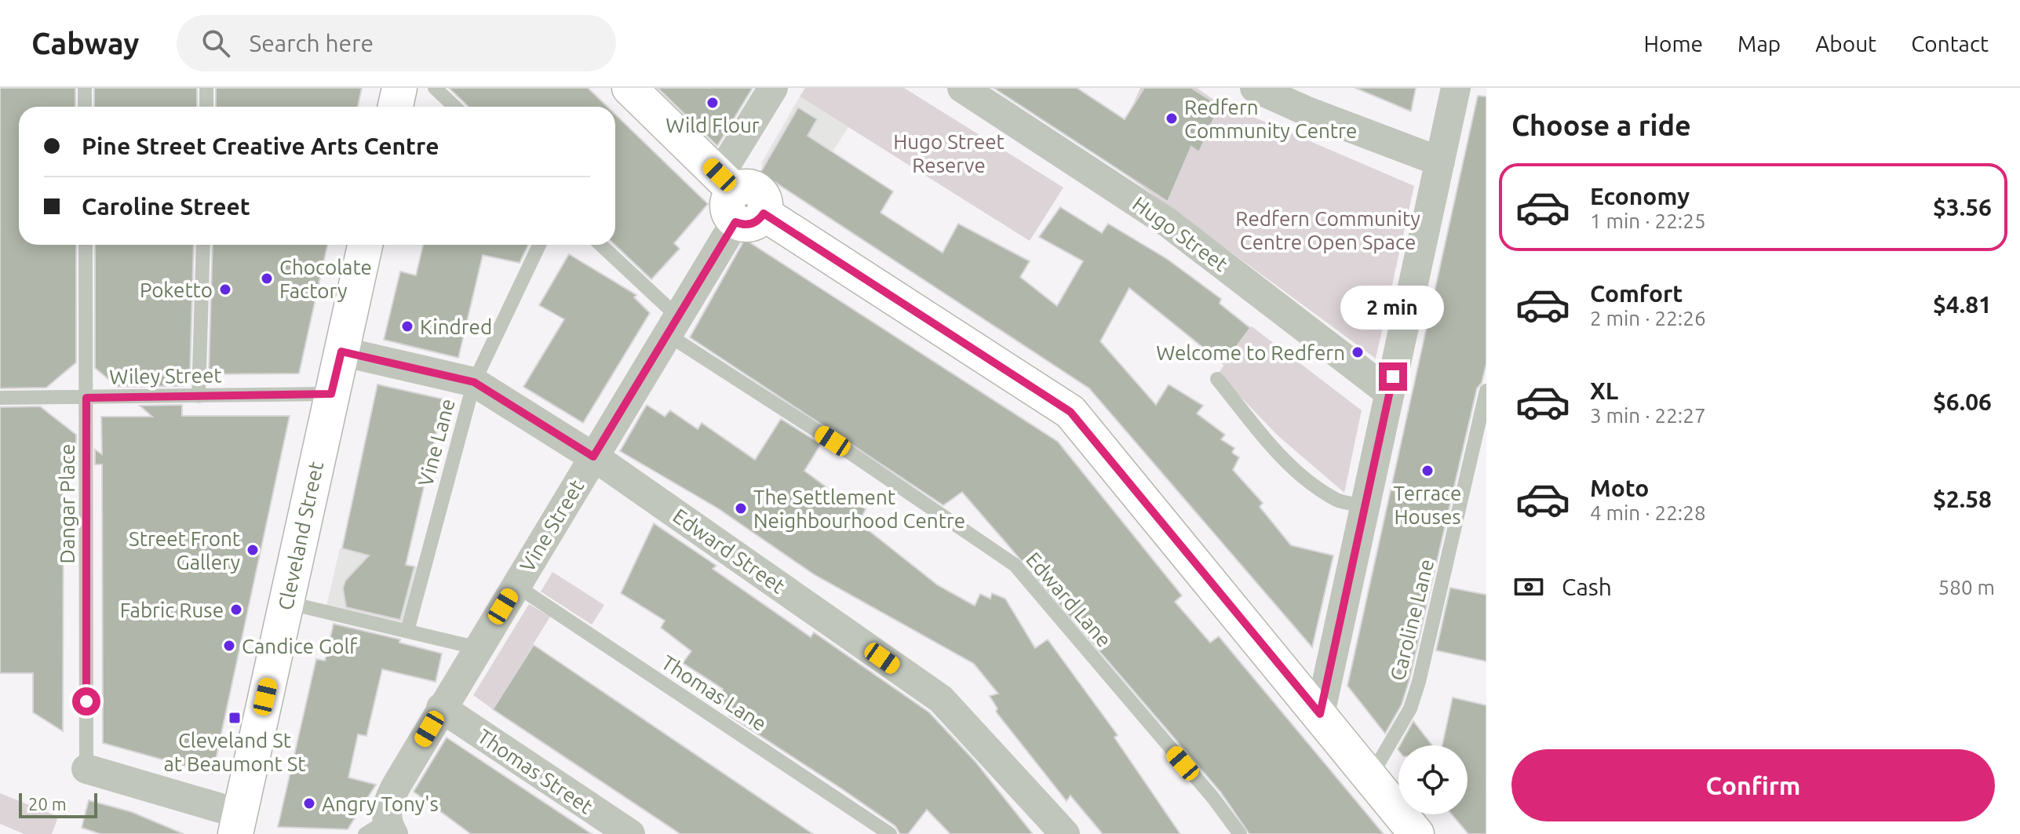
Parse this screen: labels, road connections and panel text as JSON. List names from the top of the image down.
{
  "streets": {
    "street": [
      "Hugo Street",
      "Vine Street",
      "Cleveland Street",
      "Edward Street",
      "Thomas Street"
    ],
    "lane": [
      "Wiley Street",
      "Vine Lane",
      "Dangar Place",
      "Edward Lane",
      "Caroline Lane",
      "Thomas Lane"
    ]
  },
  "crossings": [
    ["Wiley Street", "Dangar Place"],
    ["Wiley Street", "Cleveland Street"],
    ["Vine Lane", "Edward Street"],
    ["Vine Street", "Edward Street"],
    ["Vine Street", "Edward Lane"],
    ["Vine Street", "Thomas Lane"],
    ["Vine Street", "Thomas Street"],
    ["Cleveland Street", "Edward Street"]
  ],
  "parks": ["Hugo Street Reserve", "Redfern Community Centre Open Space"],
  "places": {
    "other": [
      "Wild Flour",
      "Redfern Community Centre",
      "Chocolate Factory",
      "Poketto",
      "Kindred",
      "Welcome to Redfern",
      "Terrace Houses",
      "The Settlement Neighbourhood Centre",
      "Street Front Gallery",
      "Fabric Ruse",
      "Candice Golf",
      "Angry Tony's"
    ],
    "transit": ["Cleveland St at Beaumont St"]
  },
  "scale_bar": "20 m",
  "page": {
    "header": "Cabway",
    "search": "Search here",
    "nav": [
      "Home",
      "Map",
      "About",
      "Contact"
    ],
    "heading": "Choose a ride",
    "banner": ["Pine Street Creative Arts Centre", "Caroline Street"],
    "list": [
      {
        "name": "Economy",
        "note": "1 min · 22:25",
        "value": "$3.56"
      },
      {
        "name": "Comfort",
        "note": "2 min · 22:26",
        "value": "$4.81"
      },
      {
        "name": "XL",
        "note": "3 min · 22:27",
        "value": "$6.06"
      },
      {
        "name": "Moto",
        "note": "4 min · 22:28",
        "value": "$2.58"
      }
    ],
    "bubble": "2 min",
    "pay": ["Cash", "580 m"],
    "buttons": "Confirm",
    "scale": "20 m"
  }
}
